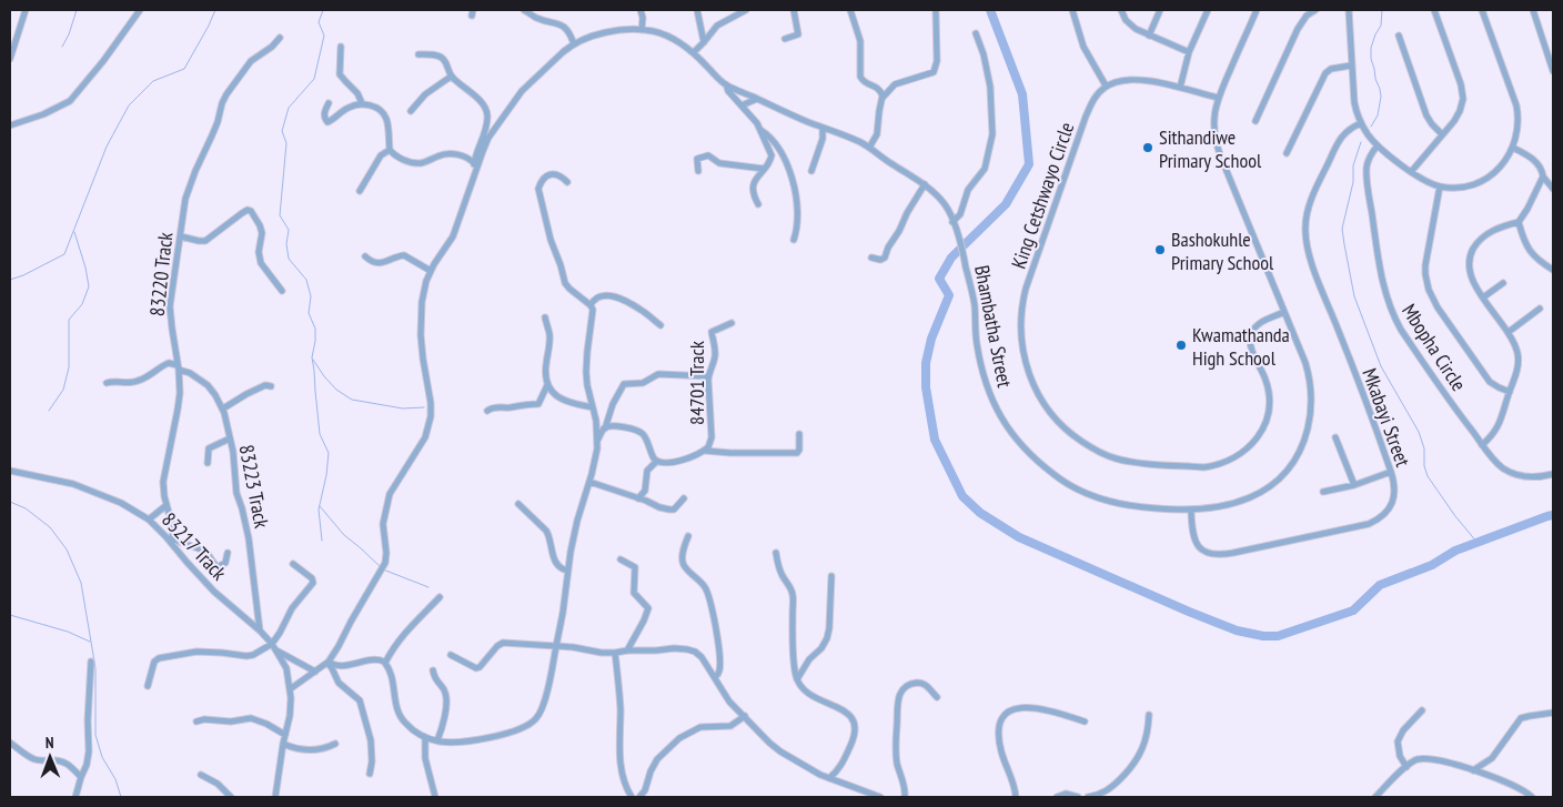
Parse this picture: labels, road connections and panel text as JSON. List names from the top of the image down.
{
  "streets": {
    "street": [
      "King Cetshwayo Circle",
      "83220 Track",
      "Bhambatha Street",
      "Mbopha Circle",
      "84701 Track",
      "Mkabayi Street",
      "83223 Track",
      "83217 Track"
    ]
  },
  "crossings": [
    ["King Cetshwayo Circle", "Bhambatha Street"],
    ["83220 Track", "83223 Track"],
    ["83220 Track", "83217 Track"],
    ["Bhambatha Street", "Mkabayi Street"],
    ["83223 Track", "83217 Track"]
  ],
  "places": ["Sithandiwe Primary School", "Bashokuhle Primary School", "Kwamathanda High School"],
  "north": "top"
}
